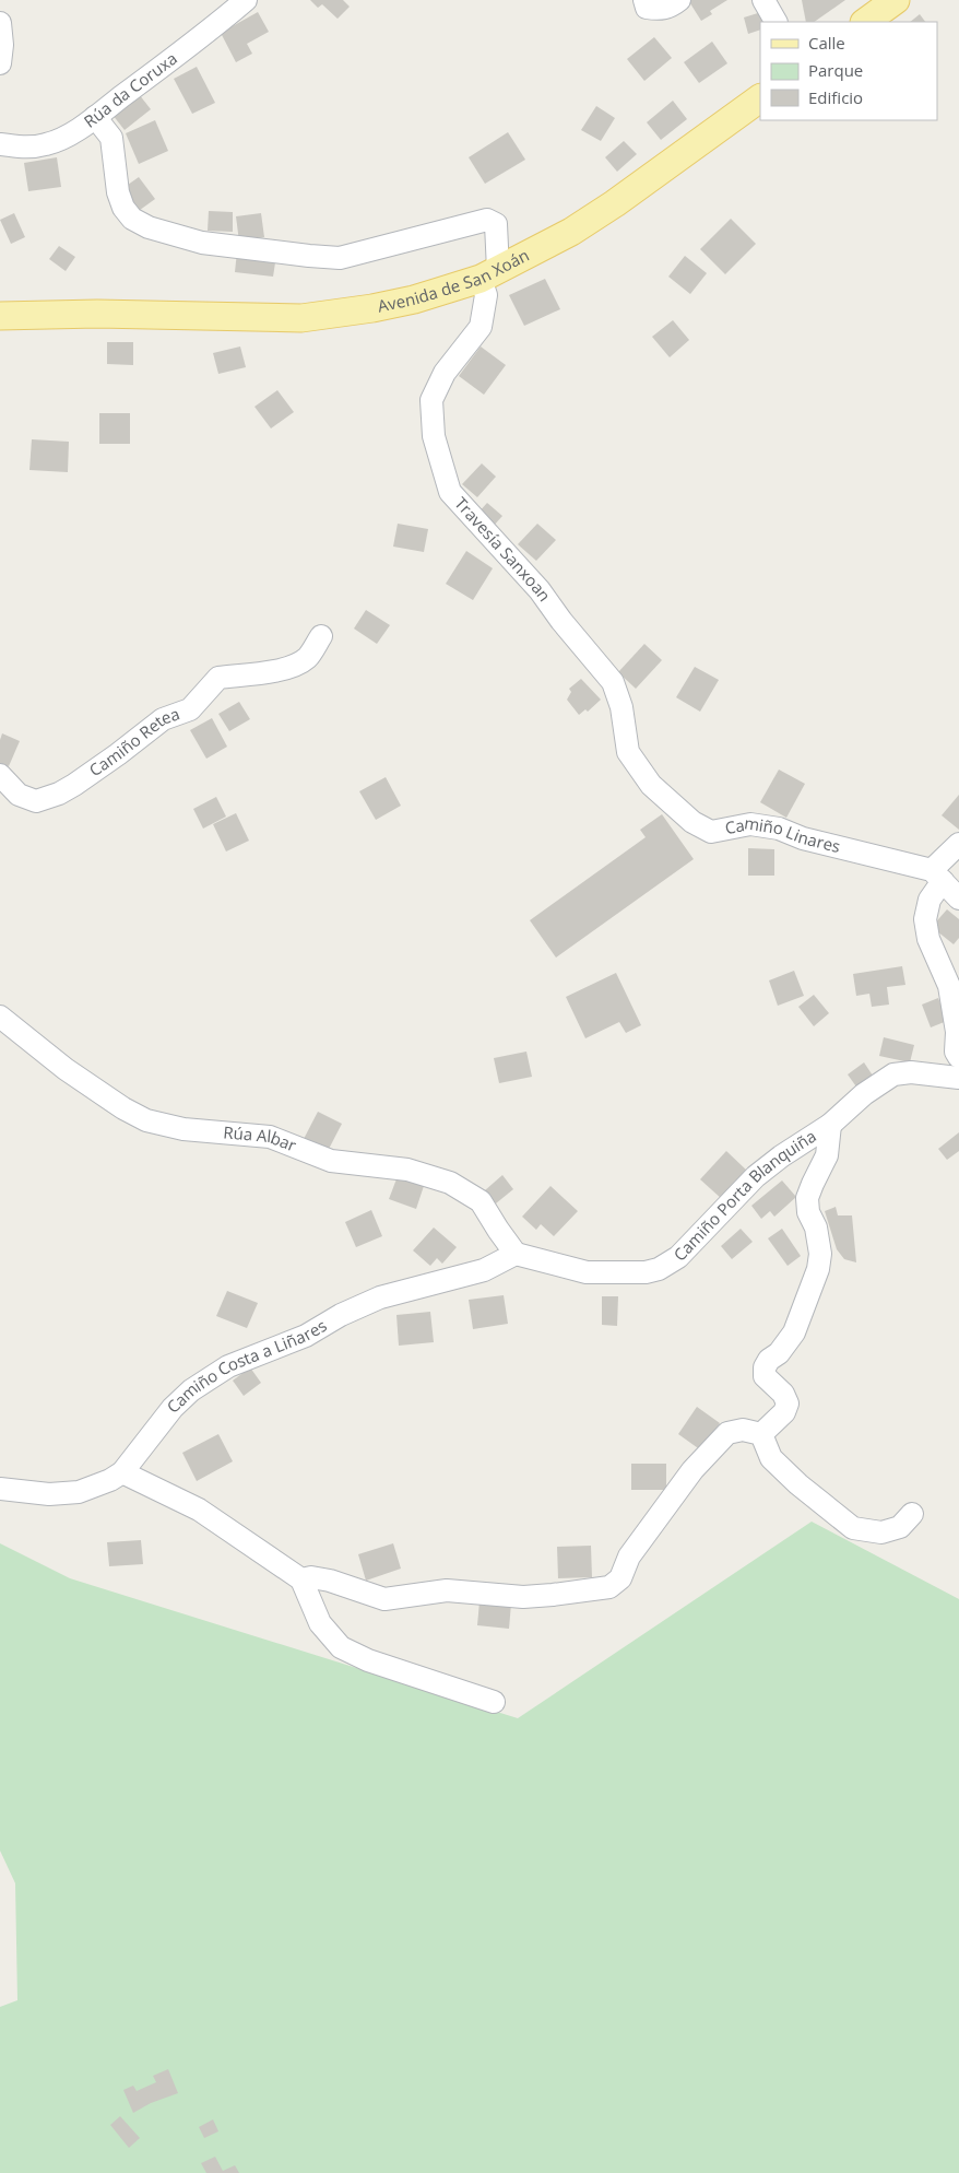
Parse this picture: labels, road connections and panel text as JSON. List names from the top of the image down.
{
  "streets": {
    "main road": ["Avenida de San Xoán"],
    "street": [
      "Rúa da Coruxa",
      "Travesía Sanxoan",
      "Camiño Retea",
      "Camiño Linares",
      "Rúa Albar",
      "Camiño Porta Blanquiña",
      "Camiño Costa a Liñares"
    ]
  },
  "crossings": [
    ["Rúa da Coruxa", "Travesía Sanxoan"],
    ["Avenida de San Xoán", "Travesía Sanxoan"],
    ["Travesía Sanxoan", "Camiño Linares"],
    ["Rúa Albar", "Camiño Porta Blanquiña"],
    ["Rúa Albar", "Camiño Costa a Liñares"],
    ["Camiño Porta Blanquiña", "Camiño Costa a Liñares"]
  ],
  "legend": ["Calle", "Parque", "Edificio"]
}
